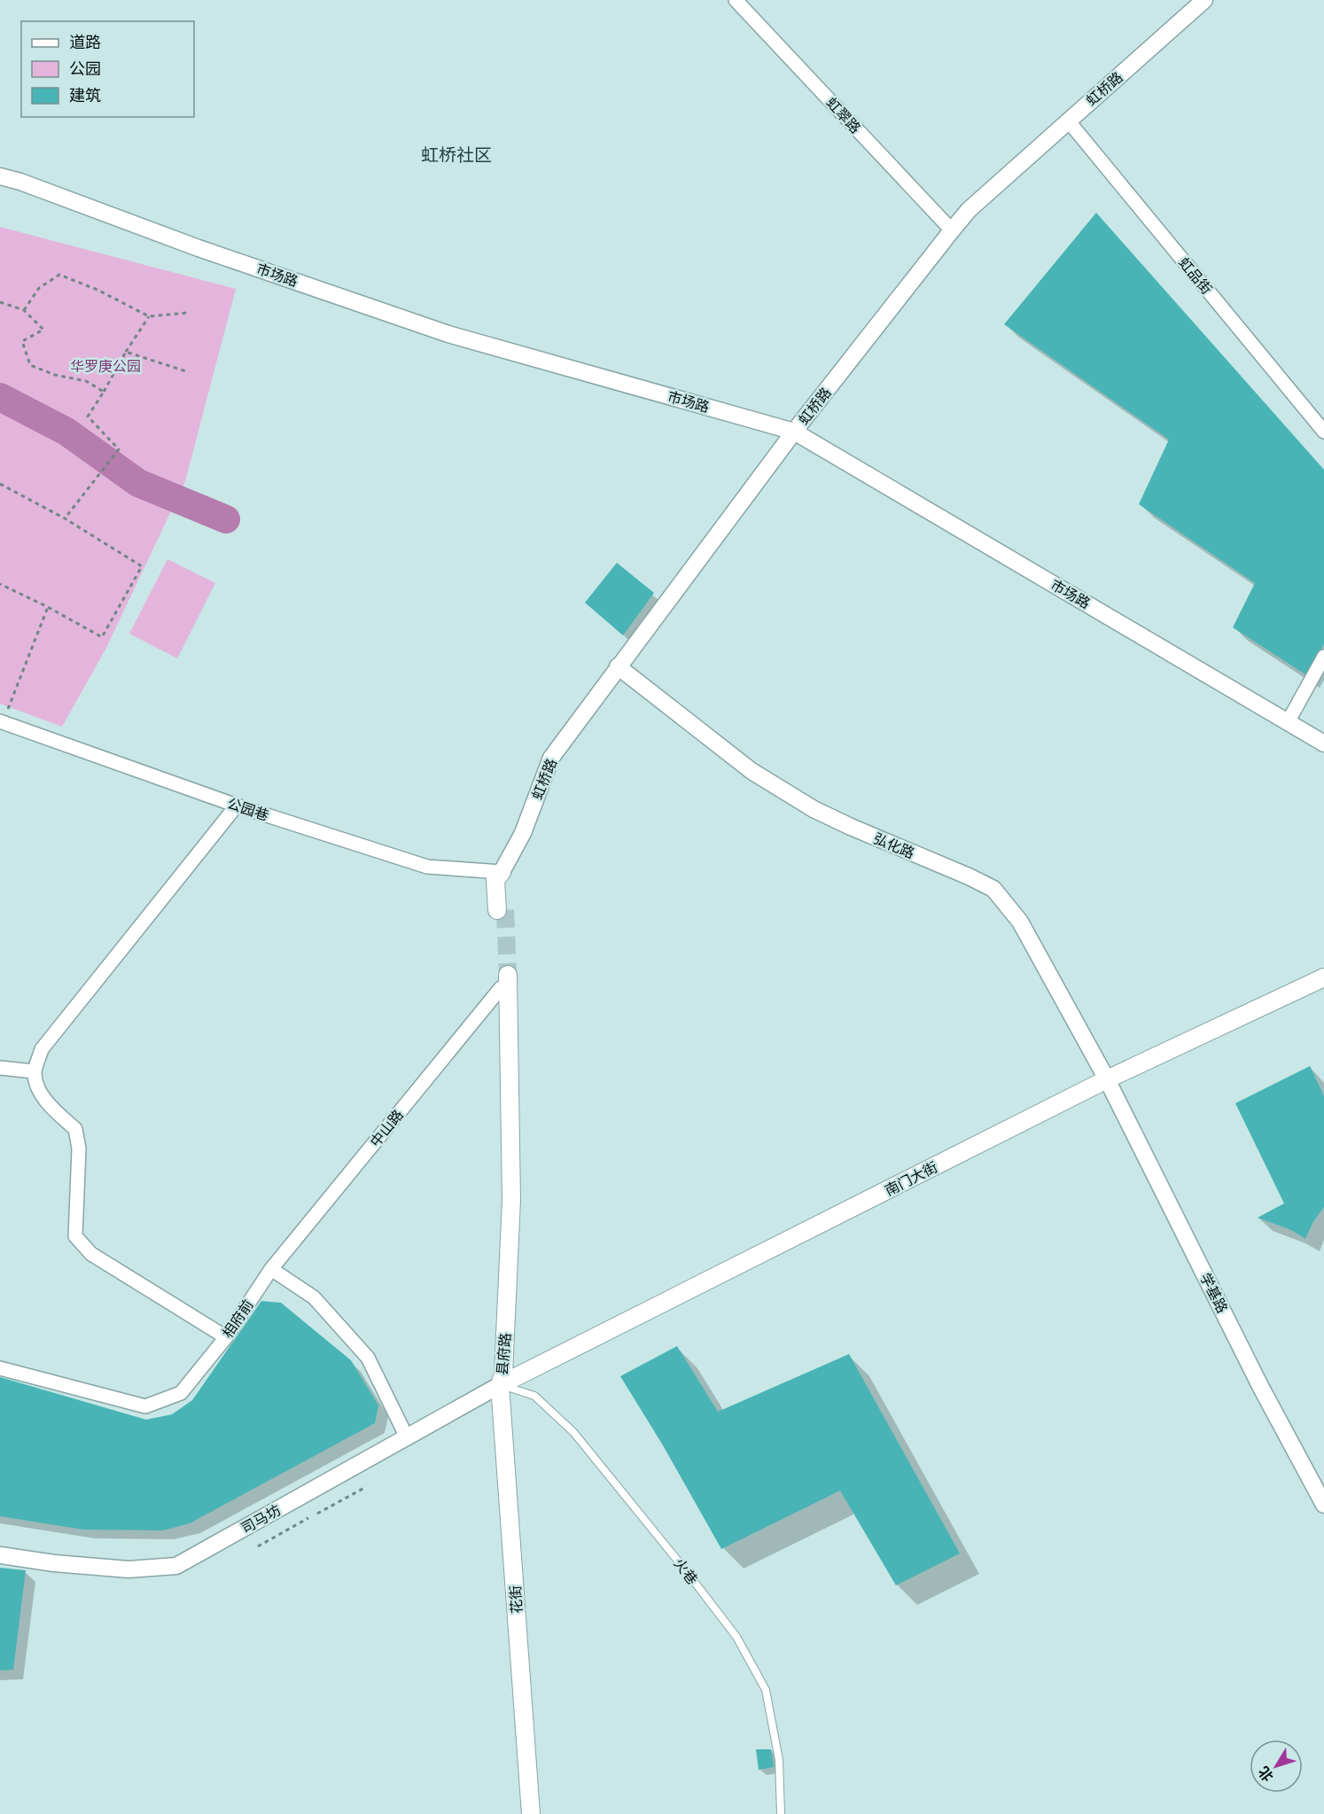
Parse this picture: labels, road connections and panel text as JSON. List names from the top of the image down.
{
  "streets": {
    "main road": ["南门大街", "县府路", "花街"],
    "street": [
      "虹桥路",
      "虹翠路",
      "市场路",
      "虹品街",
      "公园巷",
      "弘化路",
      "中山路",
      "学基路",
      "相府前",
      "司马坊"
    ],
    "lane": ["火巷"]
  },
  "crossings": [
    ["虹桥路", "虹翠路"],
    ["虹桥路", "市场路"],
    ["虹桥路", "虹品街"],
    ["虹桥路", "公园巷"],
    ["虹桥路", "弘化路"],
    ["弘化路", "南门大街"],
    ["弘化路", "学基路"],
    ["中山路", "相府前"],
    ["中山路", "县府路"],
    ["南门大街", "学基路"],
    ["南门大街", "县府路"],
    ["南门大街", "司马坊"],
    ["南门大街", "火巷"],
    ["南门大街", "花街"],
    ["县府路", "司马坊"],
    ["县府路", "火巷"],
    ["县府路", "花街"],
    ["司马坊", "火巷"],
    ["司马坊", "花街"],
    ["火巷", "花街"]
  ],
  "districts": ["虹桥社区"],
  "parks": ["华罗庚公园"],
  "legend": ["道路", "公园", "建筑"],
  "north": "bottom left"
}
